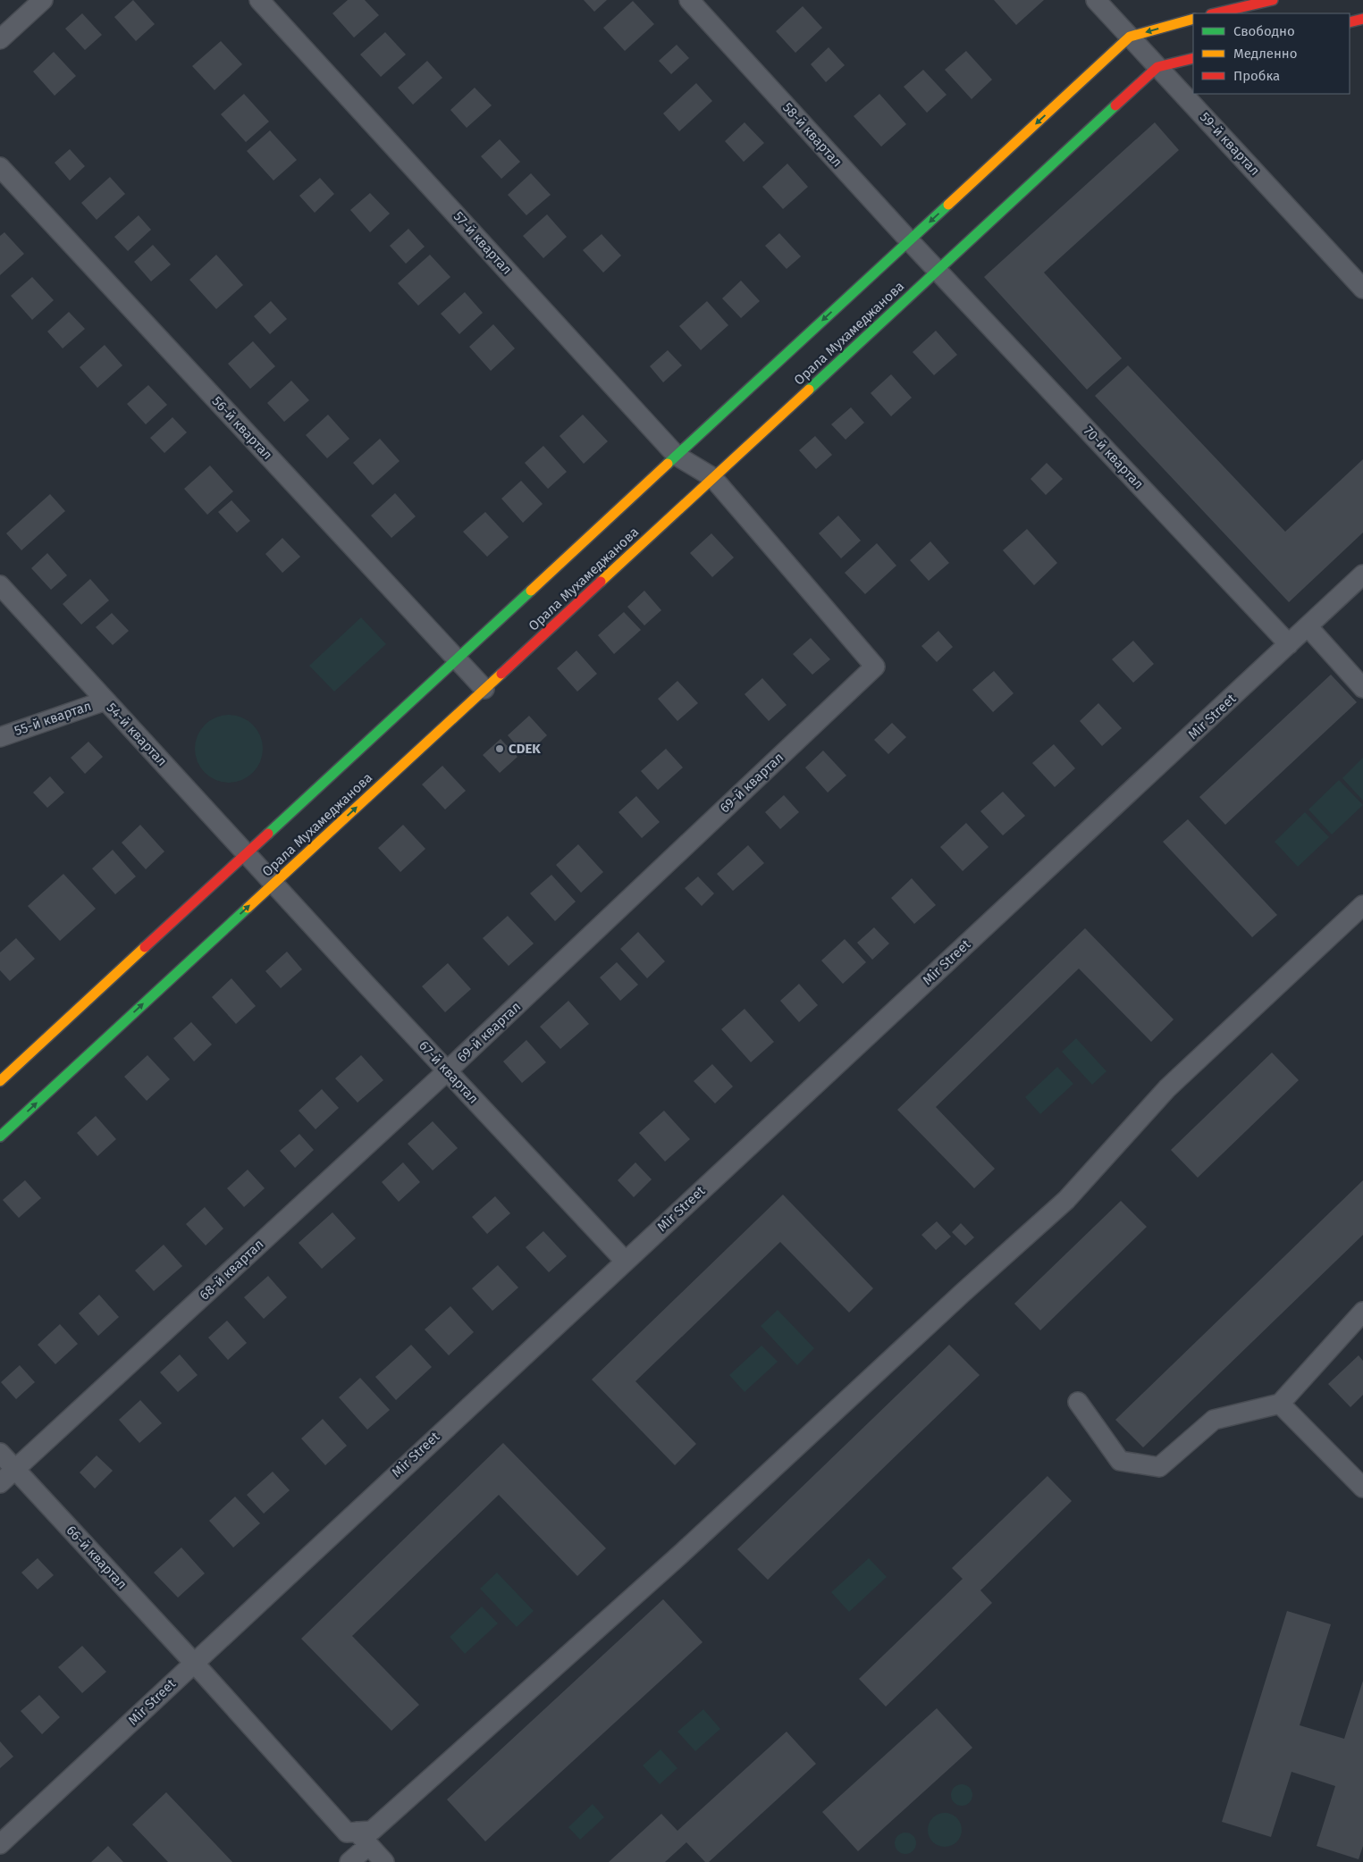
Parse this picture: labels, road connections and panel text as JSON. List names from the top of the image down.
{
  "streets": {
    "street": [
      "58-й квартал",
      "59-й квартал",
      "57-й квартал",
      "Орала Мухамеджанова",
      "56-й квартал",
      "70-й квартал",
      "Mir Street",
      "55-й квартал",
      "54-й квартал",
      "69-й квартал",
      "67-й квартал",
      "68-й квартал",
      "66-й квартал"
    ]
  },
  "crossings": [
    ["58-й квартал", "Орала Мухамеджанова"],
    ["58-й квартал", "70-й квартал"],
    ["59-й квартал", "Орала Мухамеджанова"],
    ["57-й квартал", "Орала Мухамеджанова"],
    ["57-й квартал", "69-й квартал"],
    ["Орала Мухамеджанова", "56-й квартал"],
    ["Орала Мухамеджанова", "70-й квартал"],
    ["Орала Мухамеджанова", "54-й квартал"],
    ["Орала Мухамеджанова", "69-й квартал"],
    ["Орала Мухамеджанова", "67-й квартал"],
    ["70-й квартал", "Mir Street"],
    ["Mir Street", "67-й квартал"],
    ["Mir Street", "66-й квартал"],
    ["55-й квартал", "54-й квартал"],
    ["54-й квартал", "67-й квартал"],
    ["69-й квартал", "67-й квартал"],
    ["69-й квартал", "68-й квартал"],
    ["67-й квартал", "68-й квартал"],
    ["68-й квартал", "66-й квартал"]
  ],
  "places": ["CDEK"],
  "legend": ["Свободно", "Медленно", "Пробка"]
}
